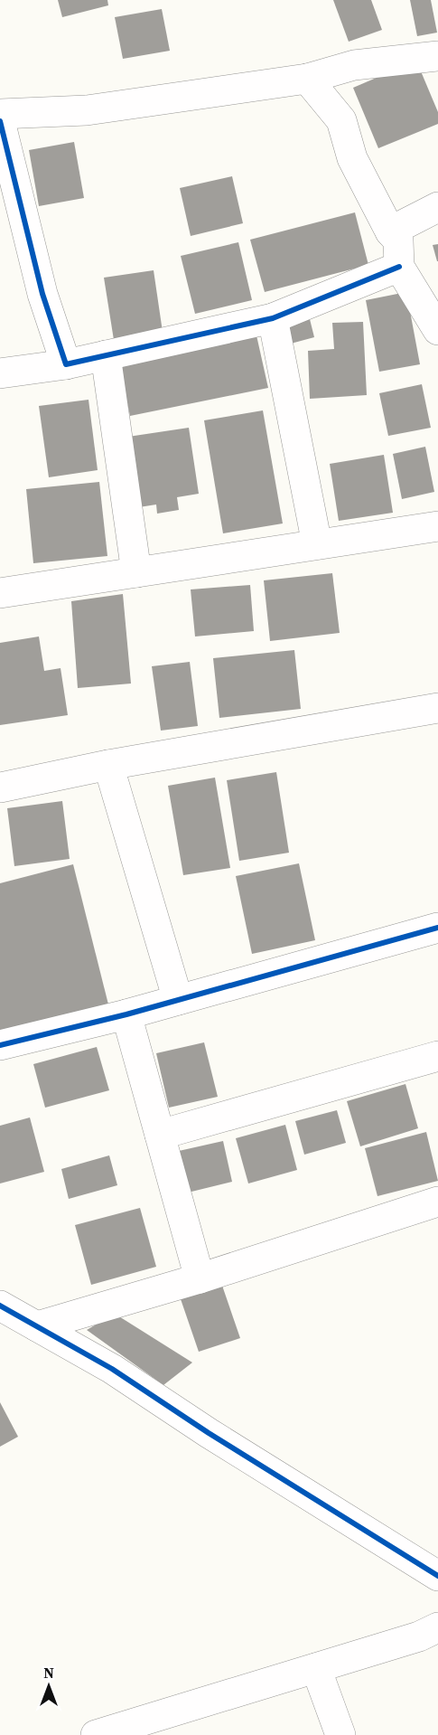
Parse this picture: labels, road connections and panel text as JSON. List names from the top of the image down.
{
  "north": "top"
}
